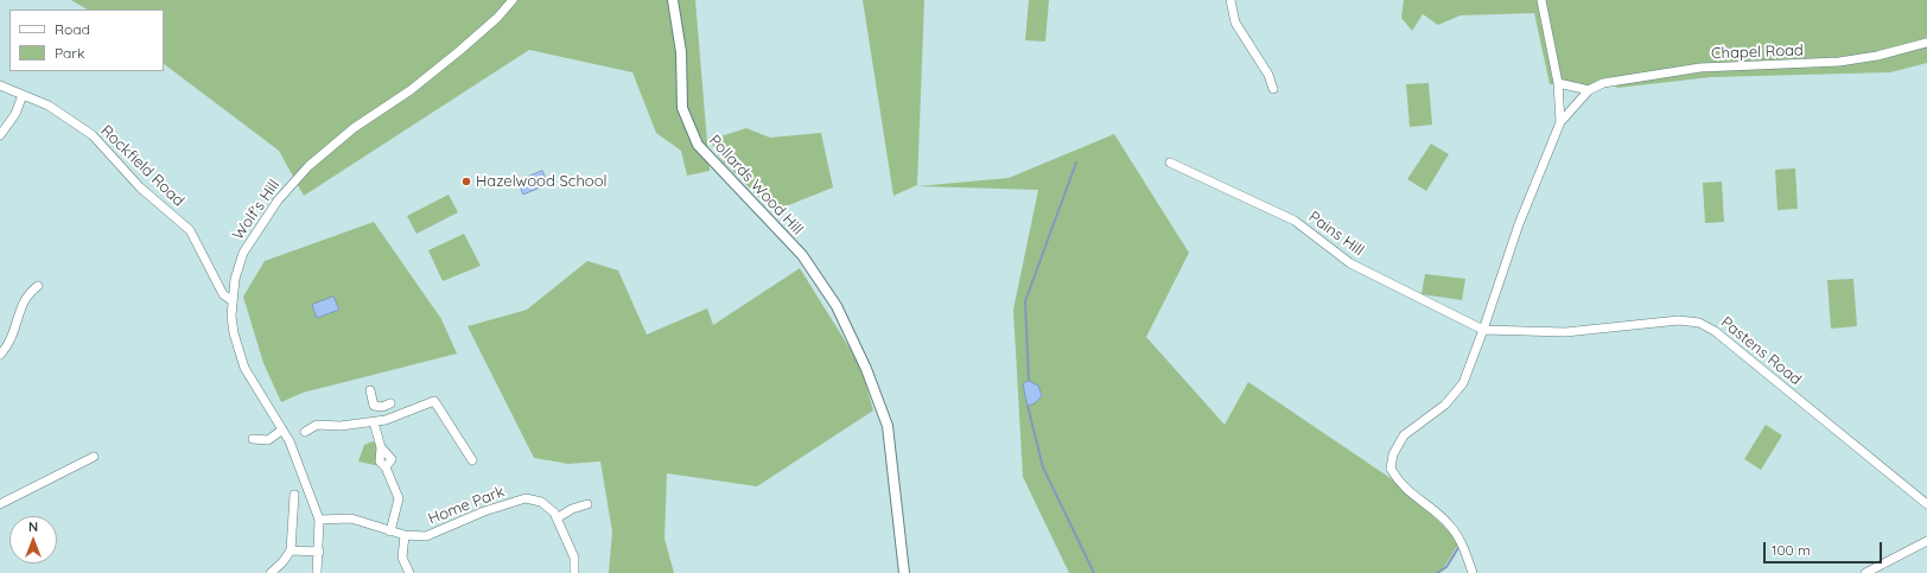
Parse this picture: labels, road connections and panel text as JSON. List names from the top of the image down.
{
  "streets": {
    "street": [
      "Chapel Road",
      "Rockfield Road",
      "Pollards Wood Hill",
      "Wolf's Hill",
      "Pains Hill",
      "Pastens Road",
      "Home Park"
    ]
  },
  "crossings": [
    ["Rockfield Road", "Wolf's Hill"],
    ["Wolf's Hill", "Home Park"],
    ["Pains Hill", "Pastens Road"]
  ],
  "places": ["Hazelwood School"],
  "legend": ["Road", "Park"],
  "scale_bar": "100 m",
  "north": "top"
}
